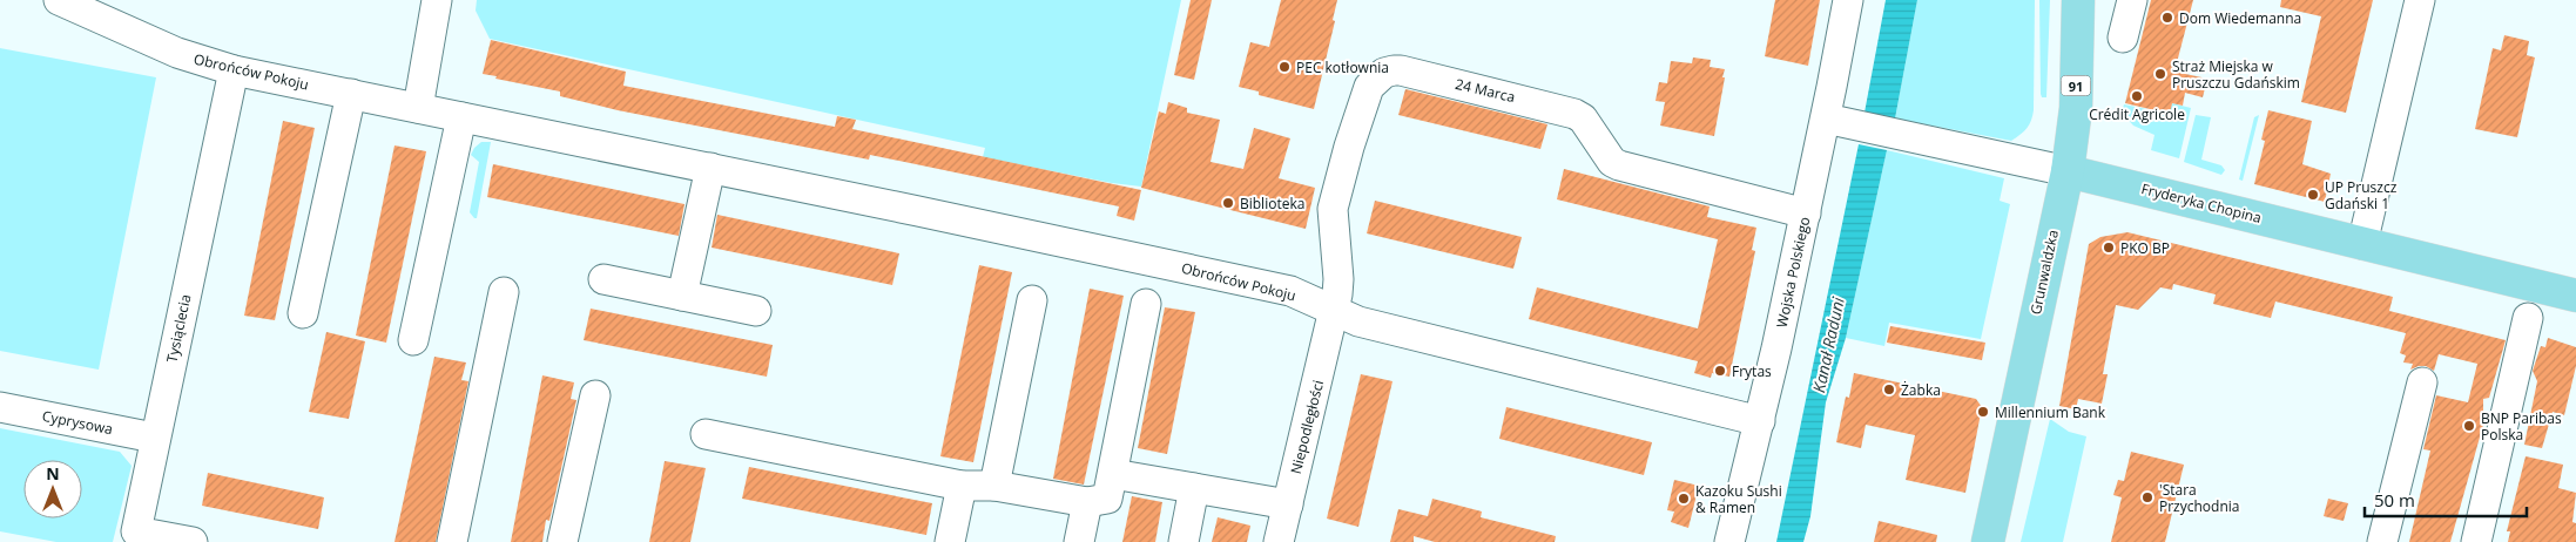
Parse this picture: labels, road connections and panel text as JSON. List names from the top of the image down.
{
  "streets": {
    "main road": ["91", "Fryderyka Chopina", "Grunwaldzka"],
    "street": [
      "Obrońców Pokoju",
      "24 Marca",
      "Wojska Polskiego",
      "Tysiąclecia",
      "Cyprysowa",
      "Niepodległości"
    ]
  },
  "crossings": [
    ["Obrońców Pokoju", "24 Marca"],
    ["Obrońców Pokoju", "Wojska Polskiego"],
    ["Obrońców Pokoju", "Tysiąclecia"],
    ["Obrońców Pokoju", "Niepodległości"],
    ["24 Marca", "Wojska Polskiego"],
    ["24 Marca", "Niepodległości"],
    ["Fryderyka Chopina", "Wojska Polskiego"],
    ["Fryderyka Chopina", "Grunwaldzka"],
    ["Tysiąclecia", "Cyprysowa"]
  ],
  "water": ["Kanał Raduni"],
  "places": [
    "Dom Wiedemanna",
    "PEC kotłownia",
    "Straż Miejska w Pruszczu Gdańskim",
    "Crédit Agricole",
    "UP Pruszcz Gdański 1",
    "Biblioteka",
    "PKO BP",
    "Frytas",
    "Żabka",
    "Millennium Bank",
    "BNP Paribas Polska",
    "'Stara Przychodnia",
    "Kazoku Sushi & Ramen"
  ],
  "scale_bar": "50 m",
  "north": "top"
}
